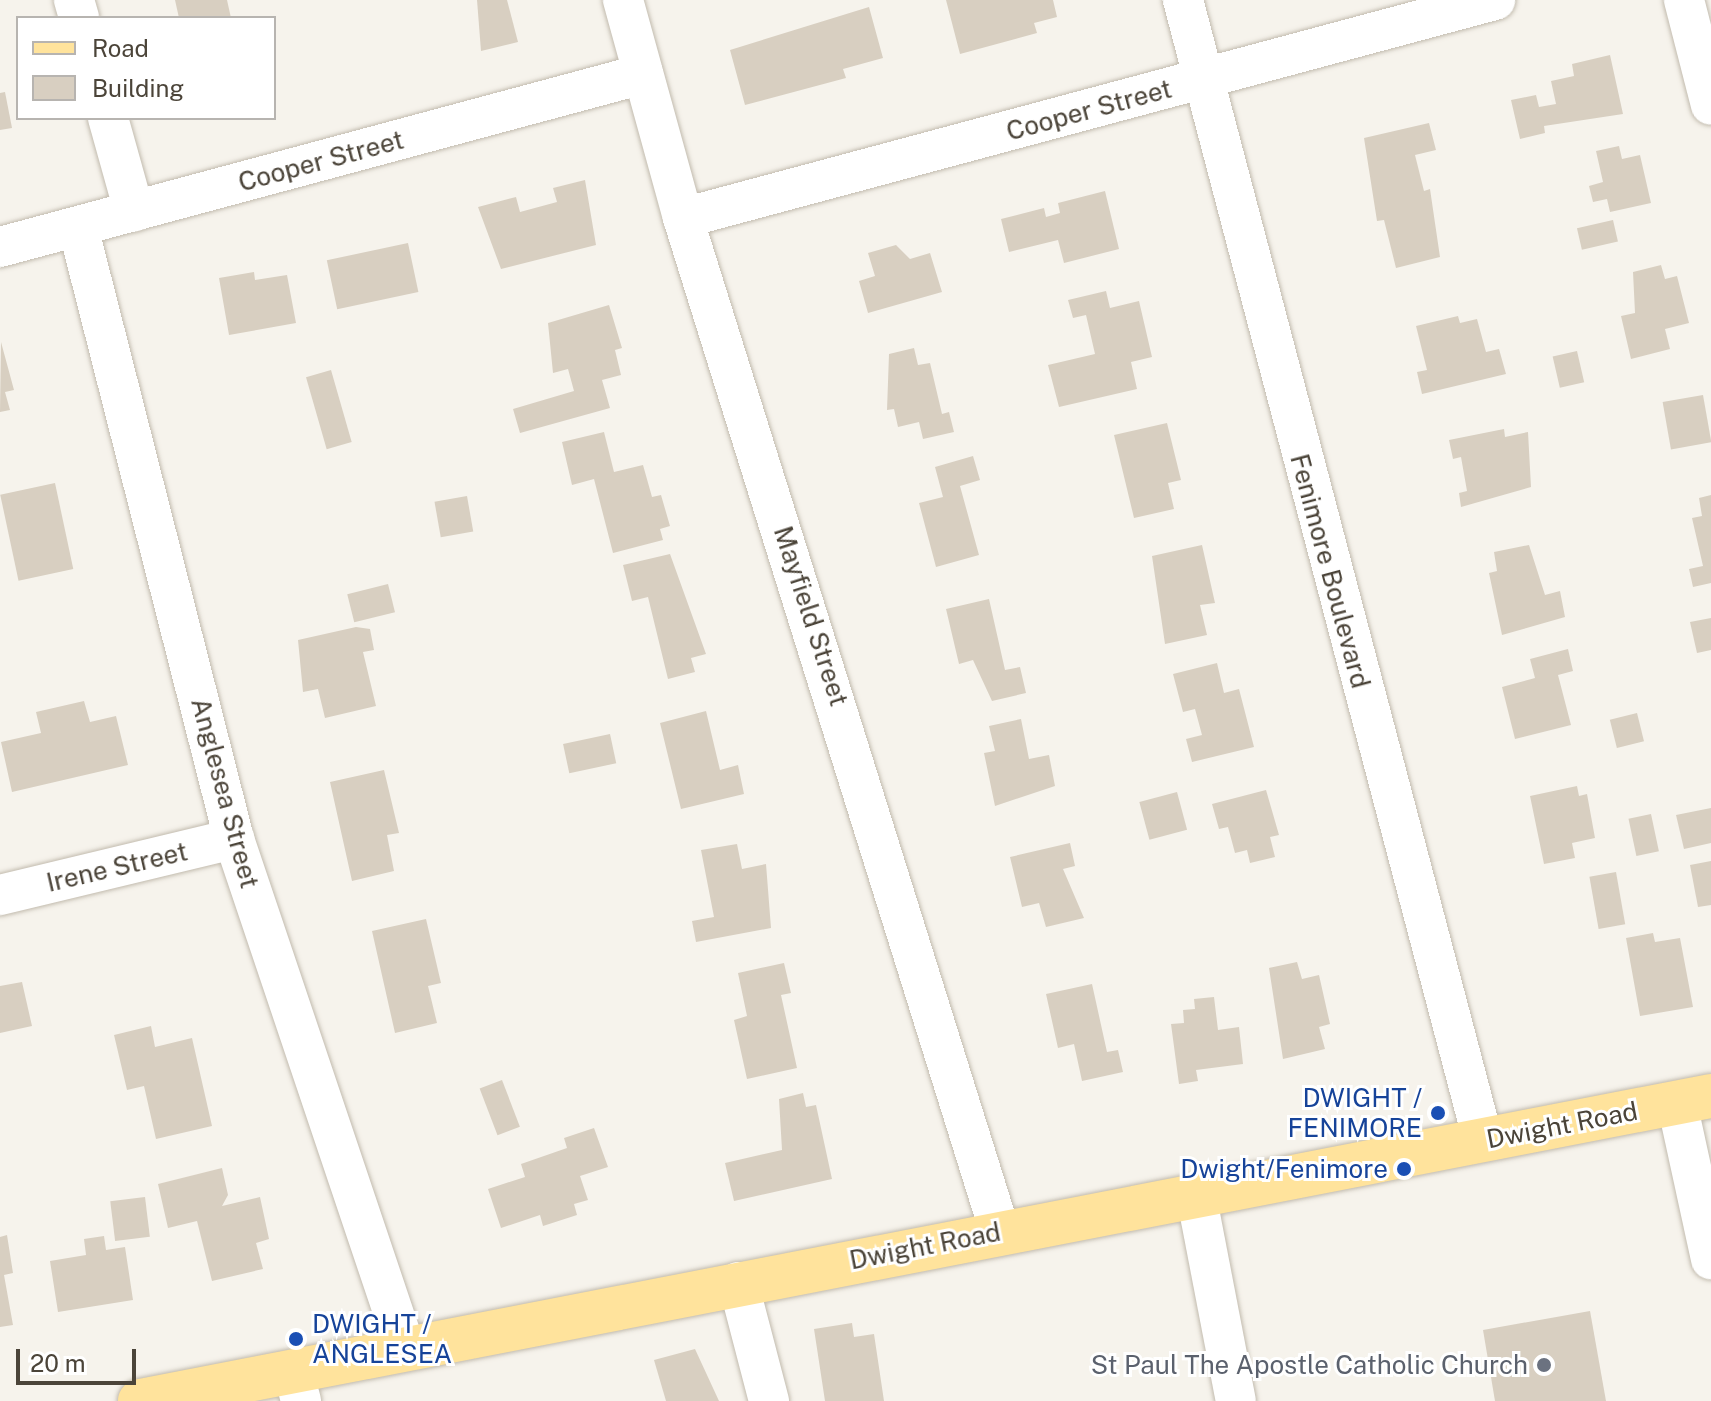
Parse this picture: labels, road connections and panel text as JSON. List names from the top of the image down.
{
  "streets": {
    "main road": ["Dwight Road"],
    "street": [
      "Cooper Street",
      "Fenimore Boulevard",
      "Mayfield Street",
      "Anglesea Street",
      "Irene Street"
    ]
  },
  "crossings": [
    ["Cooper Street", "Fenimore Boulevard"],
    ["Cooper Street", "Mayfield Street"],
    ["Cooper Street", "Anglesea Street"],
    ["Fenimore Boulevard", "Dwight Road"],
    ["Mayfield Street", "Dwight Road"],
    ["Anglesea Street", "Irene Street"],
    ["Anglesea Street", "Dwight Road"]
  ],
  "places": [
    "DWIGHT / FENIMORE",
    "Dwight/Fenimore",
    "DWIGHT / ANGLESEA",
    "St Paul The Apostle Catholic Church"
  ],
  "legend": ["Road", "Building"],
  "scale_bar": "20 m"
}
